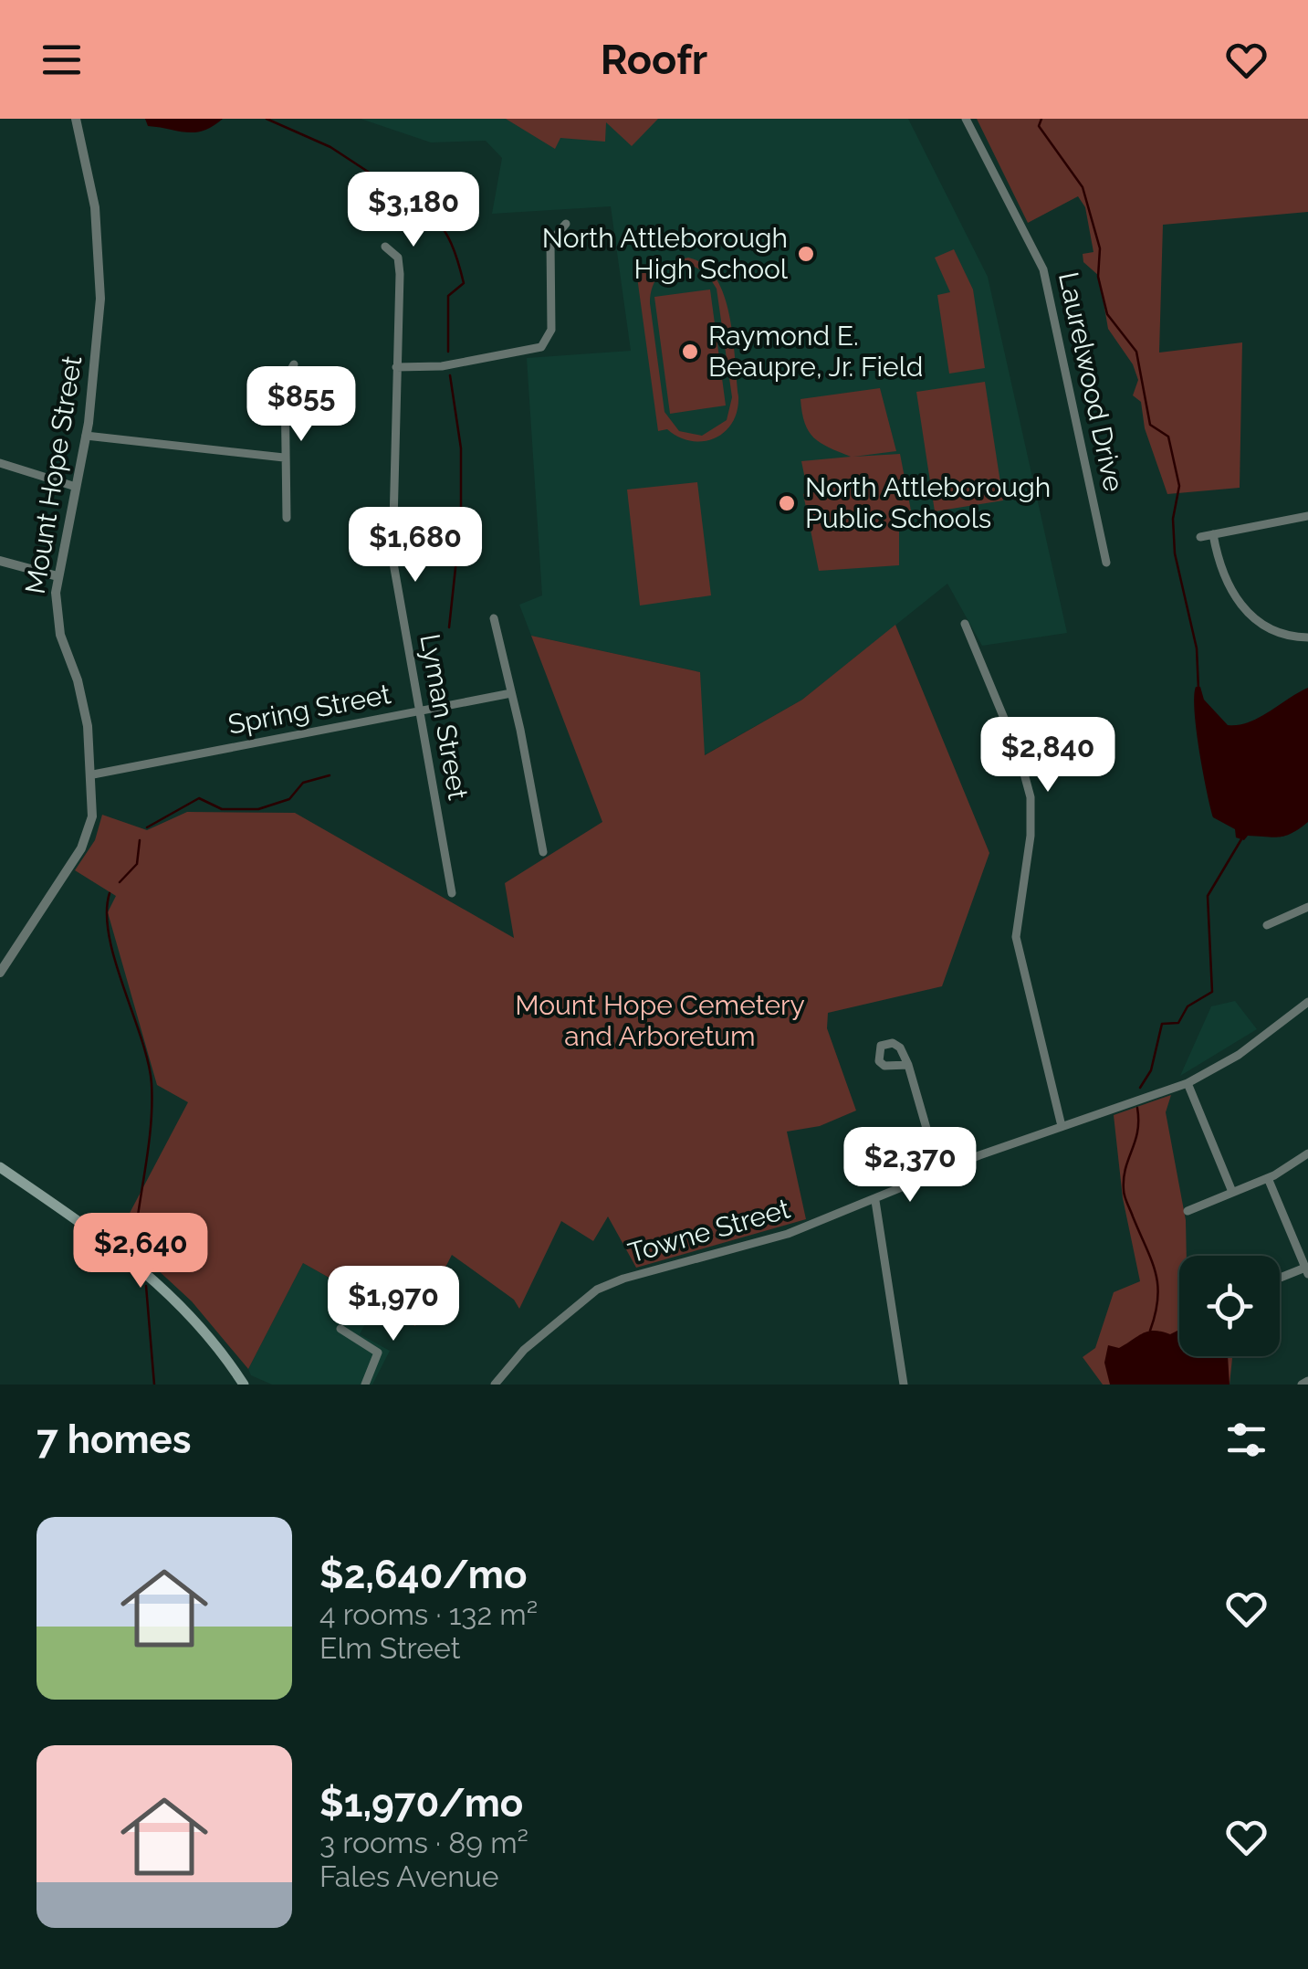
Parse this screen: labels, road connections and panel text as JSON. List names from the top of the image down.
{
  "streets": {
    "street": [
      "Laurelwood Drive",
      "Mount Hope Street",
      "Spring Street",
      "Lyman Street",
      "Towne Street"
    ]
  },
  "crossings": [
    ["Mount Hope Street", "Spring Street"],
    ["Spring Street", "Lyman Street"]
  ],
  "parks": ["Mount Hope Cemetery and Arboretum"],
  "places": ["North Attleborough High School", "Raymond E. Beaupre, Jr. Field", "North Attleborough Public Schools"],
  "page": {
    "header": "Roofr",
    "price": [
      "$3,180",
      "$855",
      "$1,680",
      "$2,840",
      "$2,370",
      "$2,640",
      "$1,970"
    ],
    "heading": "7 homes",
    "list": [
      {
        "name": "$2,640/mo",
        "note": "4 rooms · 132 m² · Elm Street"
      },
      {
        "name": "$1,970/mo",
        "note": "3 rooms · 89 m² · Fales Avenue"
      }
    ]
  }
}
